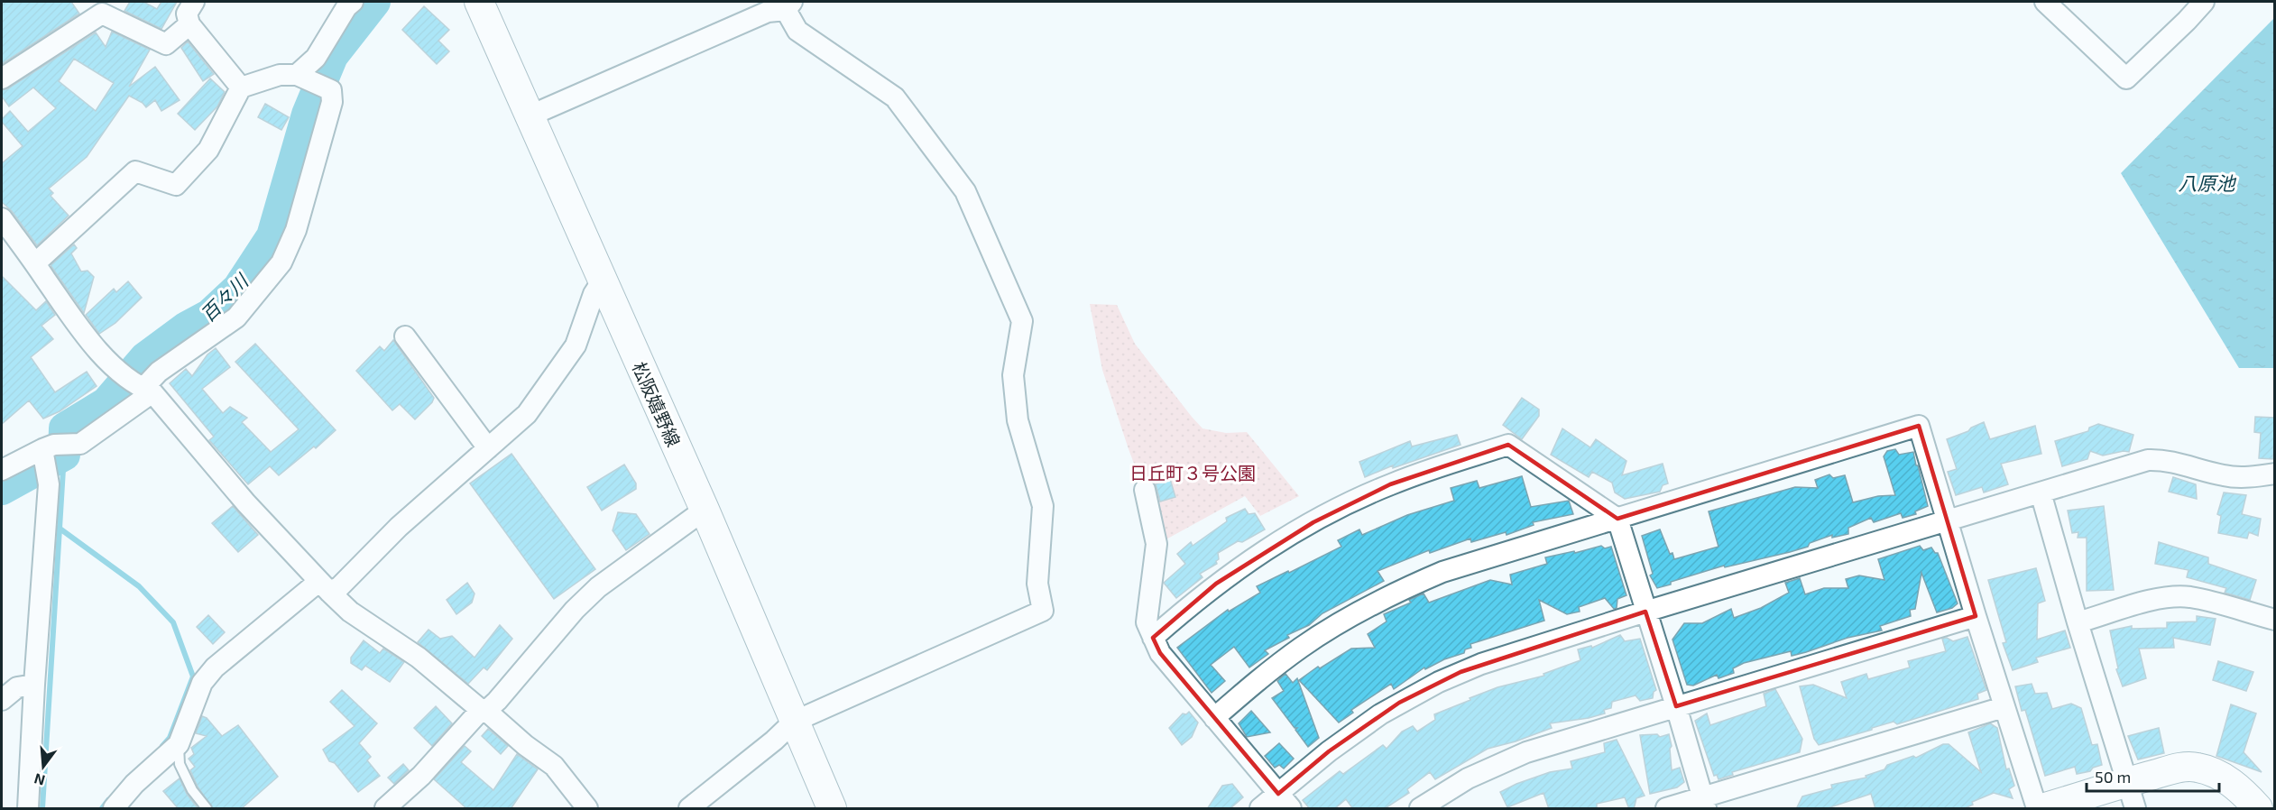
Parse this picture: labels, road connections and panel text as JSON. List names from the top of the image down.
{
  "streets": {
    "main road": ["松阪嬉野線"]
  },
  "water": ["八原池", "百々川"],
  "parks": ["日丘町３号公園"],
  "scale_bar": "50 m",
  "north": "bottom"
}
